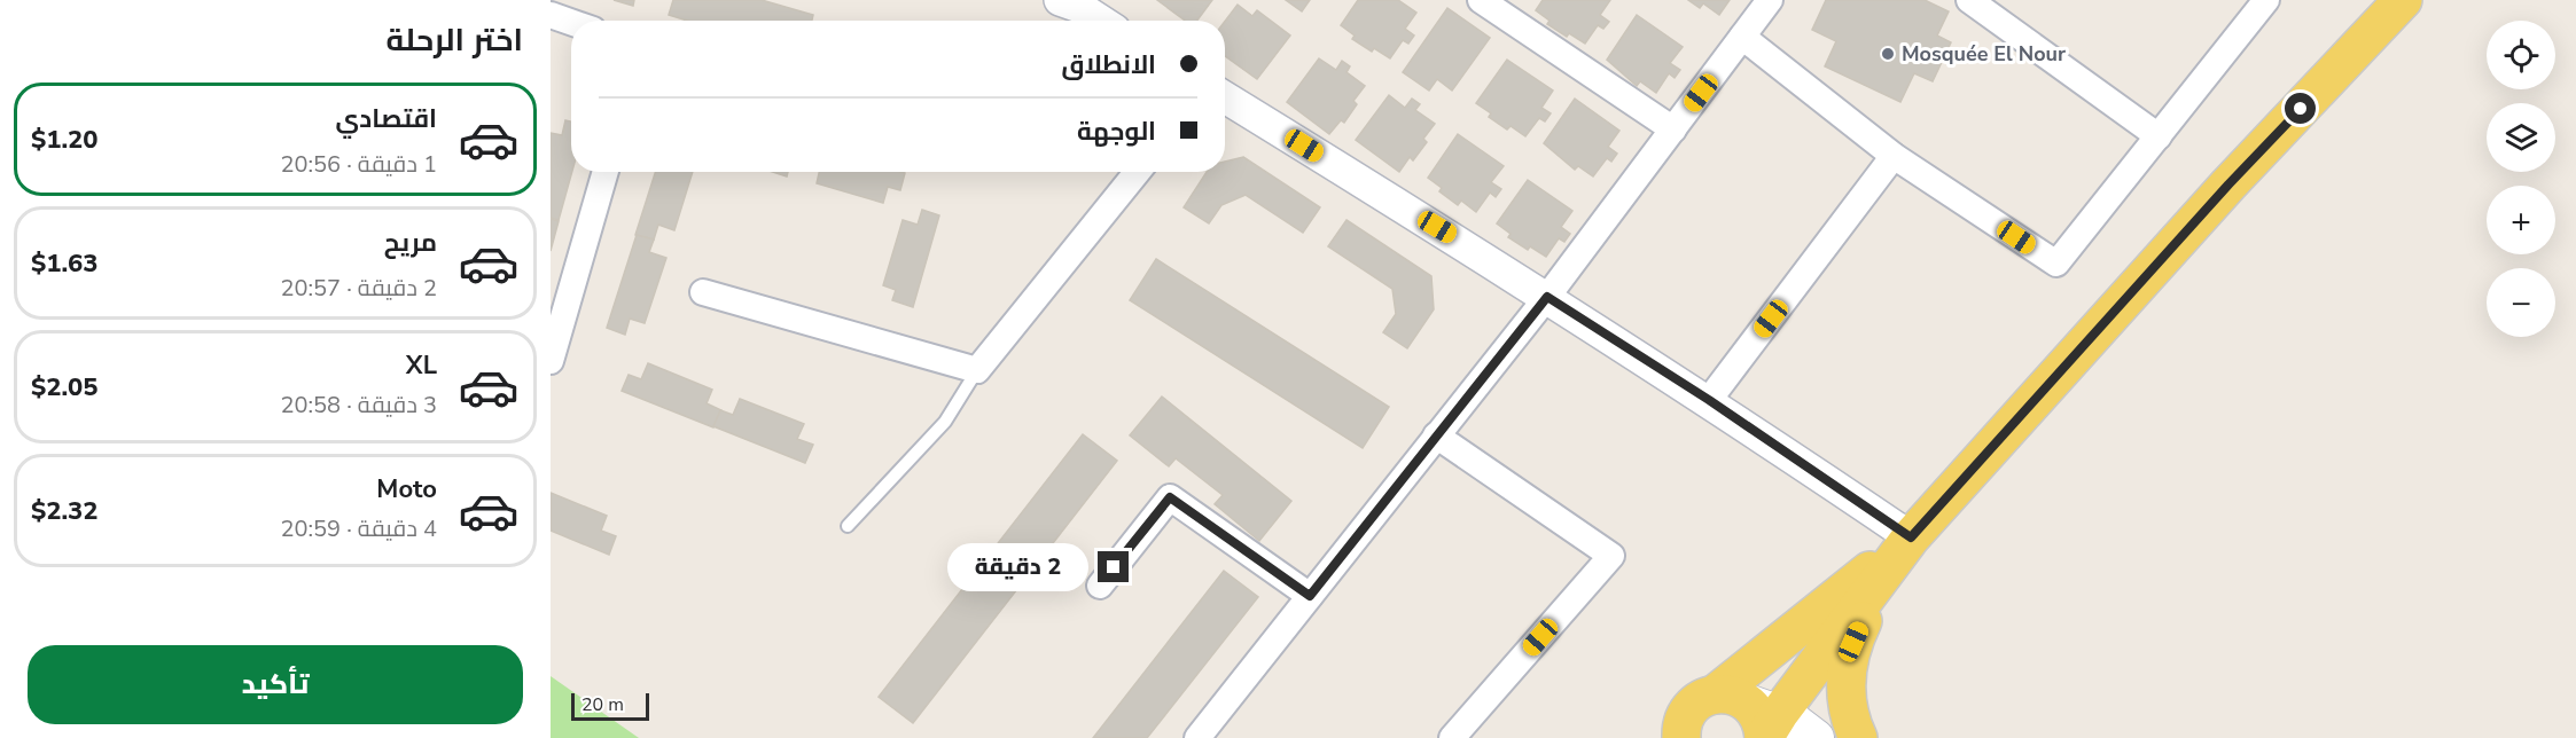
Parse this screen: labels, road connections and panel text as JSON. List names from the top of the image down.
{
  "places": ["Mosquée El Nour"],
  "scale_bar": "20 m",
  "page": {
    "heading": "اختر الرحلة",
    "map_buttons": ["+", "−"],
    "banner": ["الانطلاق", "الوجهة"],
    "list": [
      {
        "name": "اقتصادي",
        "note": "1 دقيقة · 20:56",
        "value": "$1.20"
      },
      {
        "name": "مريح",
        "note": "2 دقيقة · 20:57",
        "value": "$1.63"
      },
      {
        "name": "XL",
        "note": "3 دقيقة · 20:58",
        "value": "$2.05"
      },
      {
        "name": "Moto",
        "note": "4 دقيقة · 20:59",
        "value": "$2.32"
      }
    ],
    "bubble": "2 دقيقة",
    "buttons": "تأكيد",
    "scale": "20 m"
  }
}
